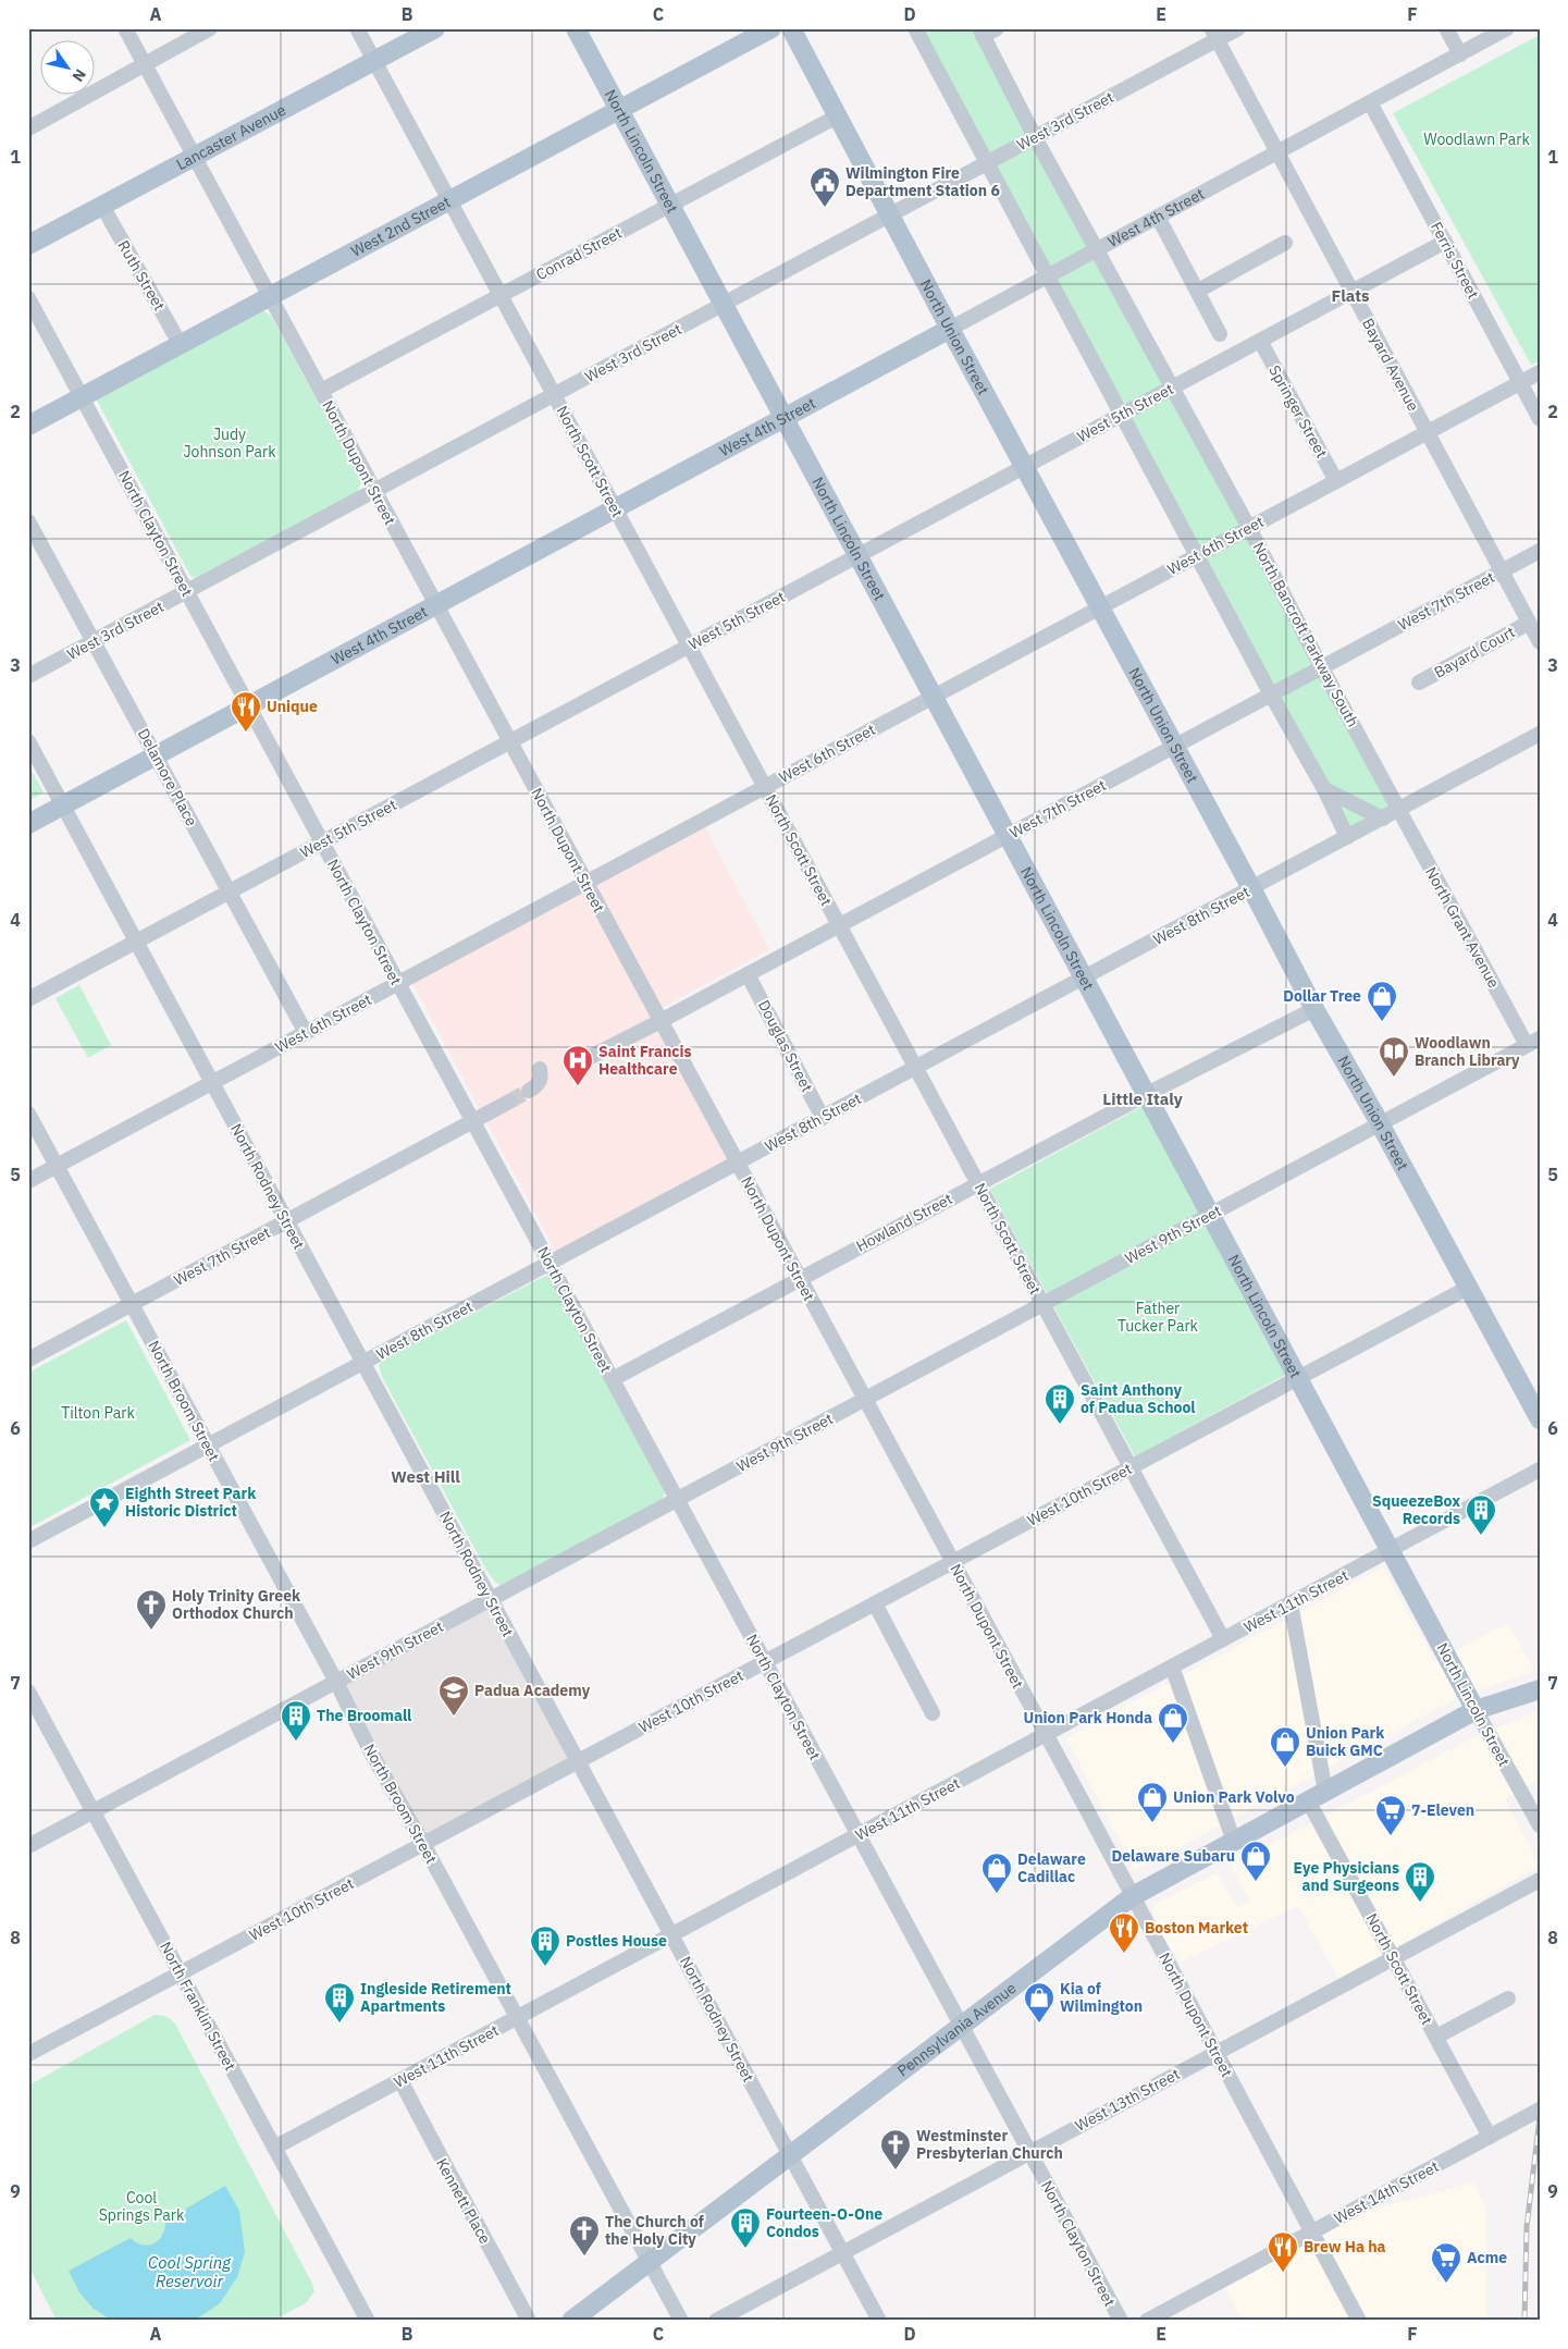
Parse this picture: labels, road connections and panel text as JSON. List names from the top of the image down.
{
  "streets": {
    "main road": [
      "Lancaster Avenue",
      "North Lincoln Street",
      "West 4th Street",
      "West 2nd Street",
      "North Union Street",
      "Pennsylvania Avenue"
    ],
    "street": [
      "West 3rd Street",
      "Conrad Street",
      "Ferris Street",
      "Ruth Street",
      "Bayard Avenue",
      "Springer Street",
      "West 5th Street",
      "North Scott Street",
      "North Dupont Street",
      "North Clayton Street",
      "West 6th Street",
      "West 7th Street",
      "North Bancroft Parkway South",
      "Bayard Court",
      "Delamore Place",
      "West 8th Street",
      "North Grant Avenue",
      "Douglas Street",
      "North Rodney Street",
      "Howland Street",
      "West 9th Street",
      "North Broom Street",
      "West 10th Street",
      "West 11th Street",
      "North Franklin Street",
      "West 13th Street",
      "West 14th Street",
      "Kennett Place"
    ]
  },
  "crossings": [
    ["West 3rd Street", "North Lincoln Street"],
    ["West 3rd Street", "North Union Street"],
    ["West 3rd Street", "Bayard Avenue"],
    ["West 3rd Street", "North Scott Street"],
    ["West 3rd Street", "North Dupont Street"],
    ["West 3rd Street", "North Clayton Street"],
    ["West 3rd Street", "North Bancroft Parkway South"],
    ["West 3rd Street", "Delamore Place"],
    ["Lancaster Avenue", "Ruth Street"],
    ["Lancaster Avenue", "North Scott Street"],
    ["Lancaster Avenue", "North Dupont Street"],
    ["North Lincoln Street", "West 4th Street"],
    ["North Lincoln Street", "West 2nd Street"],
    ["North Lincoln Street", "Conrad Street"],
    ["North Lincoln Street", "West 5th Street"],
    ["North Lincoln Street", "West 6th Street"],
    ["North Lincoln Street", "West 7th Street"],
    ["North Lincoln Street", "West 8th Street"],
    ["North Lincoln Street", "Howland Street"],
    ["North Lincoln Street", "West 9th Street"],
    ["North Lincoln Street", "West 10th Street"],
    ["North Lincoln Street", "West 11th Street"],
    ["North Lincoln Street", "Pennsylvania Avenue"],
    ["West 4th Street", "Ferris Street"],
    ["West 4th Street", "North Union Street"],
    ["West 4th Street", "Bayard Avenue"],
    ["West 4th Street", "North Scott Street"],
    ["West 4th Street", "North Dupont Street"],
    ["West 4th Street", "North Clayton Street"],
    ["West 4th Street", "North Bancroft Parkway South"],
    ["West 4th Street", "Delamore Place"],
    ["West 4th Street", "North Rodney Street"],
    ["West 2nd Street", "Ruth Street"],
    ["West 2nd Street", "North Scott Street"],
    ["West 2nd Street", "North Dupont Street"],
    ["West 2nd Street", "North Clayton Street"],
    ["Conrad Street", "North Union Street"],
    ["Conrad Street", "North Scott Street"],
    ["Conrad Street", "North Dupont Street"],
    ["Ferris Street", "West 5th Street"],
    ["Ferris Street", "West 6th Street"],
    ["North Union Street", "West 5th Street"],
    ["North Union Street", "West 6th Street"],
    ["North Union Street", "West 7th Street"],
    ["North Union Street", "West 8th Street"],
    ["North Union Street", "Howland Street"],
    ["North Union Street", "West 9th Street"],
    ["North Union Street", "West 10th Street"],
    ["Bayard Avenue", "West 5th Street"],
    ["Bayard Avenue", "West 6th Street"],
    ["Bayard Avenue", "West 7th Street"],
    ["Bayard Avenue", "Bayard Court"],
    ["Springer Street", "West 5th Street"],
    ["Springer Street", "West 6th Street"],
    ["West 5th Street", "North Scott Street"],
    ["West 5th Street", "North Dupont Street"],
    ["West 5th Street", "North Clayton Street"],
    ["West 5th Street", "North Bancroft Parkway South"],
    ["West 5th Street", "Delamore Place"],
    ["West 5th Street", "North Rodney Street"],
    ["North Scott Street", "West 6th Street"],
    ["North Scott Street", "West 7th Street"],
    ["North Scott Street", "West 8th Street"],
    ["North Scott Street", "Howland Street"],
    ["North Scott Street", "West 9th Street"],
    ["North Scott Street", "West 10th Street"],
    ["North Scott Street", "West 11th Street"],
    ["North Scott Street", "Pennsylvania Avenue"],
    ["North Scott Street", "West 13th Street"],
    ["North Scott Street", "West 14th Street"],
    ["North Dupont Street", "West 6th Street"],
    ["North Dupont Street", "West 7th Street"],
    ["North Dupont Street", "West 8th Street"],
    ["North Dupont Street", "Howland Street"],
    ["North Dupont Street", "West 9th Street"],
    ["North Dupont Street", "West 10th Street"],
    ["North Dupont Street", "West 11th Street"],
    ["North Dupont Street", "Pennsylvania Avenue"],
    ["North Dupont Street", "West 13th Street"],
    ["North Dupont Street", "West 14th Street"],
    ["North Clayton Street", "West 6th Street"],
    ["North Clayton Street", "West 7th Street"],
    ["North Clayton Street", "West 8th Street"],
    ["North Clayton Street", "Howland Street"],
    ["North Clayton Street", "West 9th Street"],
    ["North Clayton Street", "West 10th Street"],
    ["North Clayton Street", "West 11th Street"],
    ["North Clayton Street", "Pennsylvania Avenue"],
    ["North Clayton Street", "West 13th Street"],
    ["West 6th Street", "North Bancroft Parkway South"],
    ["West 6th Street", "Delamore Place"],
    ["West 6th Street", "North Rodney Street"],
    ["West 6th Street", "North Broom Street"],
    ["West 7th Street", "North Bancroft Parkway South"],
    ["West 7th Street", "Douglas Street"],
    ["West 7th Street", "North Rodney Street"],
    ["West 7th Street", "North Broom Street"],
    ["North Bancroft Parkway South", "West 8th Street"],
    ["North Bancroft Parkway South", "North Grant Avenue"],
    ["West 8th Street", "North Grant Avenue"],
    ["West 8th Street", "Douglas Street"],
    ["West 8th Street", "North Rodney Street"],
    ["West 8th Street", "North Broom Street"],
    ["North Grant Avenue", "West 9th Street"],
    ["North Rodney Street", "West 9th Street"],
    ["North Rodney Street", "West 10th Street"],
    ["North Rodney Street", "West 11th Street"],
    ["North Rodney Street", "Pennsylvania Avenue"],
    ["North Rodney Street", "West 13th Street"],
    ["West 9th Street", "North Broom Street"],
    ["West 9th Street", "North Franklin Street"],
    ["North Broom Street", "West 10th Street"],
    ["North Broom Street", "West 11th Street"],
    ["North Broom Street", "Pennsylvania Avenue"],
    ["West 10th Street", "North Franklin Street"],
    ["West 11th Street", "North Franklin Street"],
    ["West 11th Street", "Kennett Place"]
  ],
  "districts": ["Flats", "Little Italy", "West Hill"],
  "water": ["Cool Spring Reservoir"],
  "parks": [
    "Woodlawn Park",
    "Judy Johnson Park",
    "Father Tucker Park",
    "Tilton Park",
    "Cool Springs Park"
  ],
  "places": {
    "public building": ["Wilmington Fire Department Station 6"],
    "restaurant": ["Unique", "Boston Market", "Brew Ha ha"],
    "shop": [
      "Dollar Tree",
      "Union Park Honda",
      "Union Park Buick GMC",
      "Union Park Volvo",
      "Delaware Subaru",
      "Delaware Cadillac",
      "Kia of Wilmington"
    ],
    "library": ["Woodlawn Branch Library"],
    "hospital": ["Saint Francis Healthcare"],
    "building": [
      "Saint Anthony of Padua School",
      "SqueezeBox Records",
      "The Broomall",
      "Eye Physicians and Surgeons",
      "Postles House",
      "Ingleside Retirement Apartments",
      "Fourteen-O-One Condos"
    ],
    "place": ["Eighth Street Park Historic District"],
    "church": ["Holy Trinity Greek Orthodox Church", "Westminster Presbyterian Church", "The Church of the Holy City"],
    "school or university": ["Padua Academy"],
    "supermarket": ["7-Eleven", "Acme"]
  },
  "north": "bottom right",
  "grid": {
    "columns": [
      "A",
      "B",
      "C",
      "D",
      "E",
      "F"
    ],
    "rows": [
      "1",
      "2",
      "3",
      "4",
      "5",
      "6",
      "7",
      "8",
      "9"
    ]
  }
}
